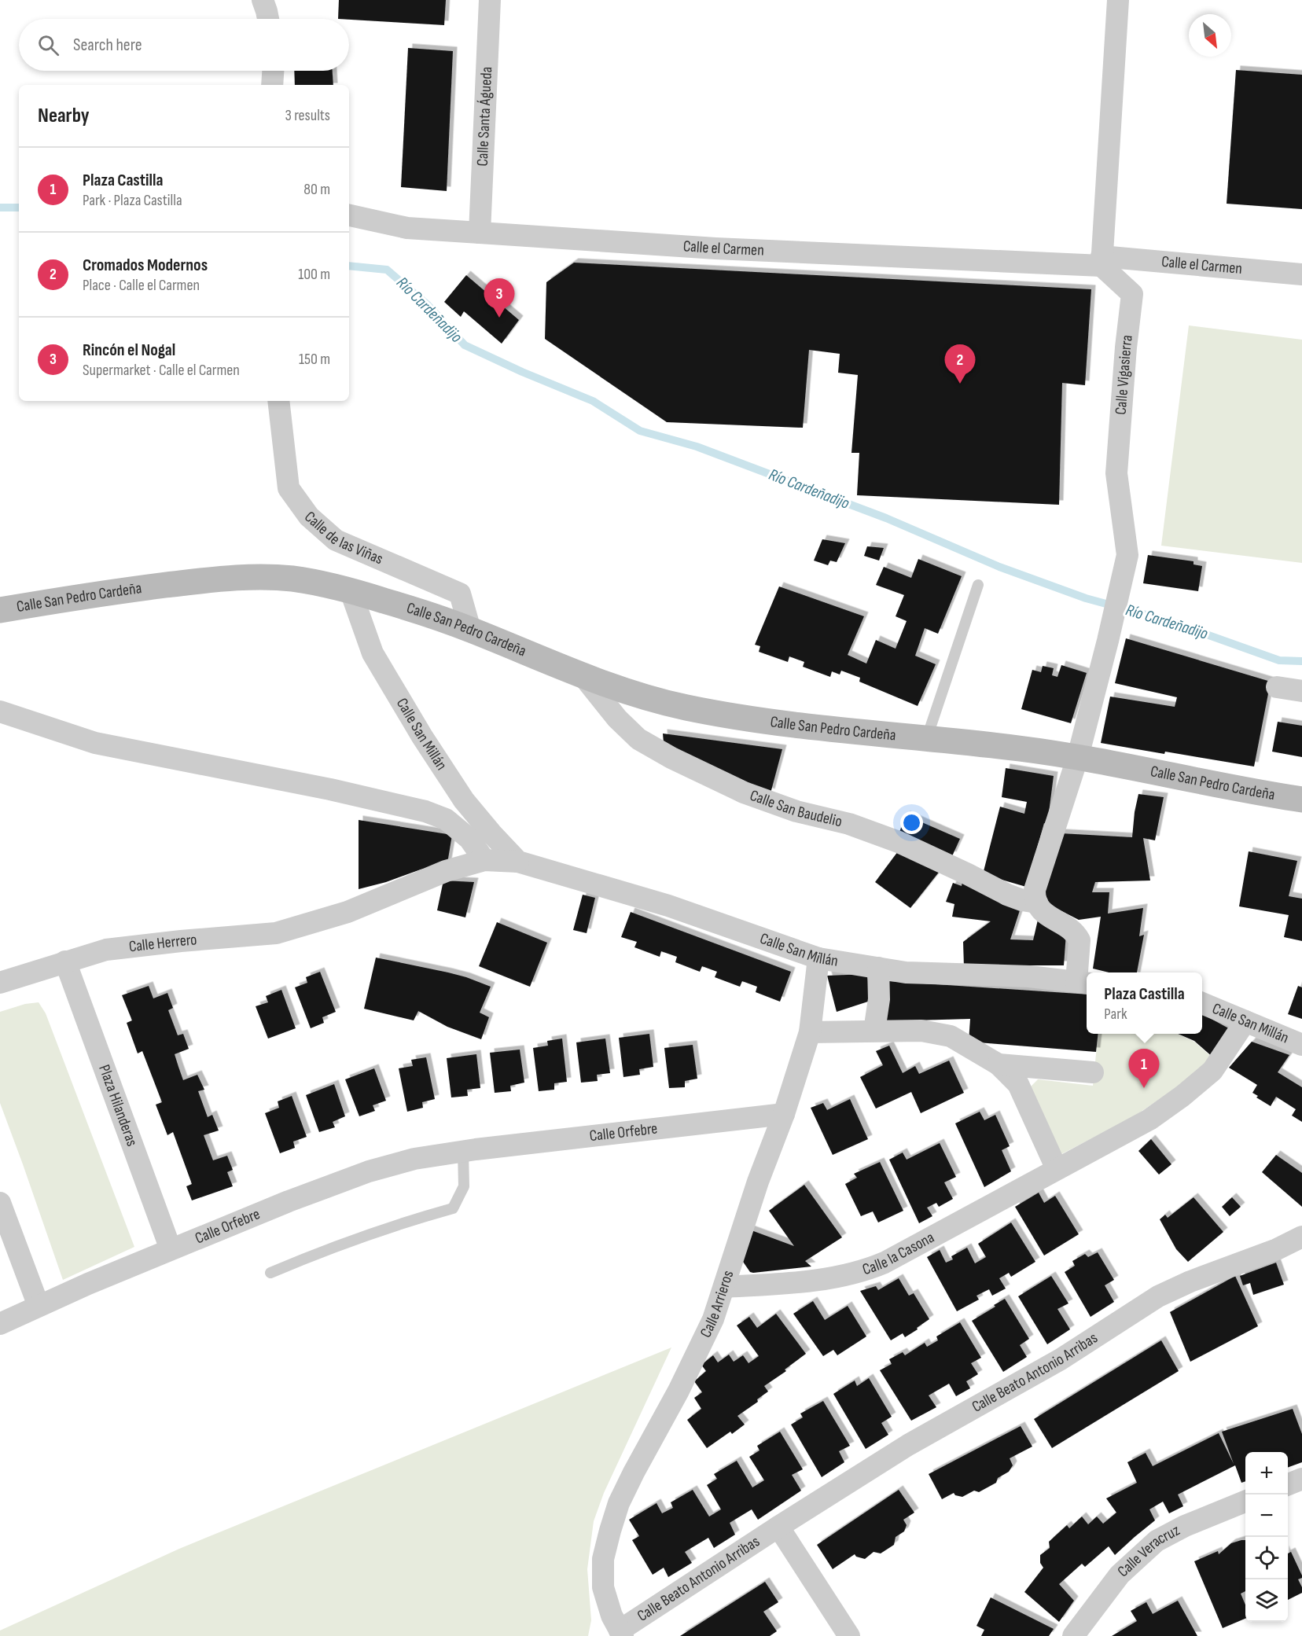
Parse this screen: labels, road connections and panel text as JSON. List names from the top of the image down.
{
  "streets": {
    "main road": ["Calle San Pedro Cardeña"],
    "street": [
      "Calle Santa Águeda",
      "Calle el Carmen",
      "Calle Vigasierra",
      "Calle de las Viñas",
      "Calle San Millán",
      "Calle San Baudelio",
      "Calle Herrero",
      "Plaza Hilanderas",
      "Calle Orfebre",
      "Calle la Casona",
      "Calle Arrieros",
      "Calle Beato Antonio Arribas",
      "Calle Veracruz"
    ]
  },
  "crossings": [
    ["Calle Santa Águeda", "Calle el Carmen"],
    ["Calle el Carmen", "Calle Vigasierra"],
    ["Calle Vigasierra", "Calle San Pedro Cardeña"],
    ["Calle de las Viñas", "Calle San Pedro Cardeña"],
    ["Calle San Pedro Cardeña", "Calle San Millán"],
    ["Calle San Pedro Cardeña", "Calle San Baudelio"],
    ["Calle San Millán", "Calle Herrero"],
    ["Calle San Millán", "Calle la Casona"],
    ["Calle San Millán", "Calle Arrieros"],
    ["Calle Herrero", "Plaza Hilanderas"],
    ["Plaza Hilanderas", "Calle Orfebre"],
    ["Calle Orfebre", "Calle Arrieros"],
    ["Calle la Casona", "Calle Arrieros"],
    ["Calle Arrieros", "Calle Beato Antonio Arribas"]
  ],
  "water": ["Río Cardeñadijo"],
  "north": "bottom right",
  "page": {
    "search": "Search here",
    "heading": ["Nearby", "3 results"],
    "list": [
      {
        "mark": "1",
        "name": "Plaza Castilla",
        "note": "Park · Plaza Castilla",
        "value": "80 m"
      },
      {
        "mark": "2",
        "name": "Cromados Modernos",
        "note": "Place · Calle el Carmen",
        "value": "100 m"
      },
      {
        "mark": "3",
        "name": "Rincón el Nogal",
        "note": "Supermarket · Calle el Carmen",
        "value": "150 m"
      }
    ],
    "pins": ["3", "2", "1"],
    "popup": ["Plaza Castilla", "Park"],
    "map_buttons": ["+", "−"]
  }
}
